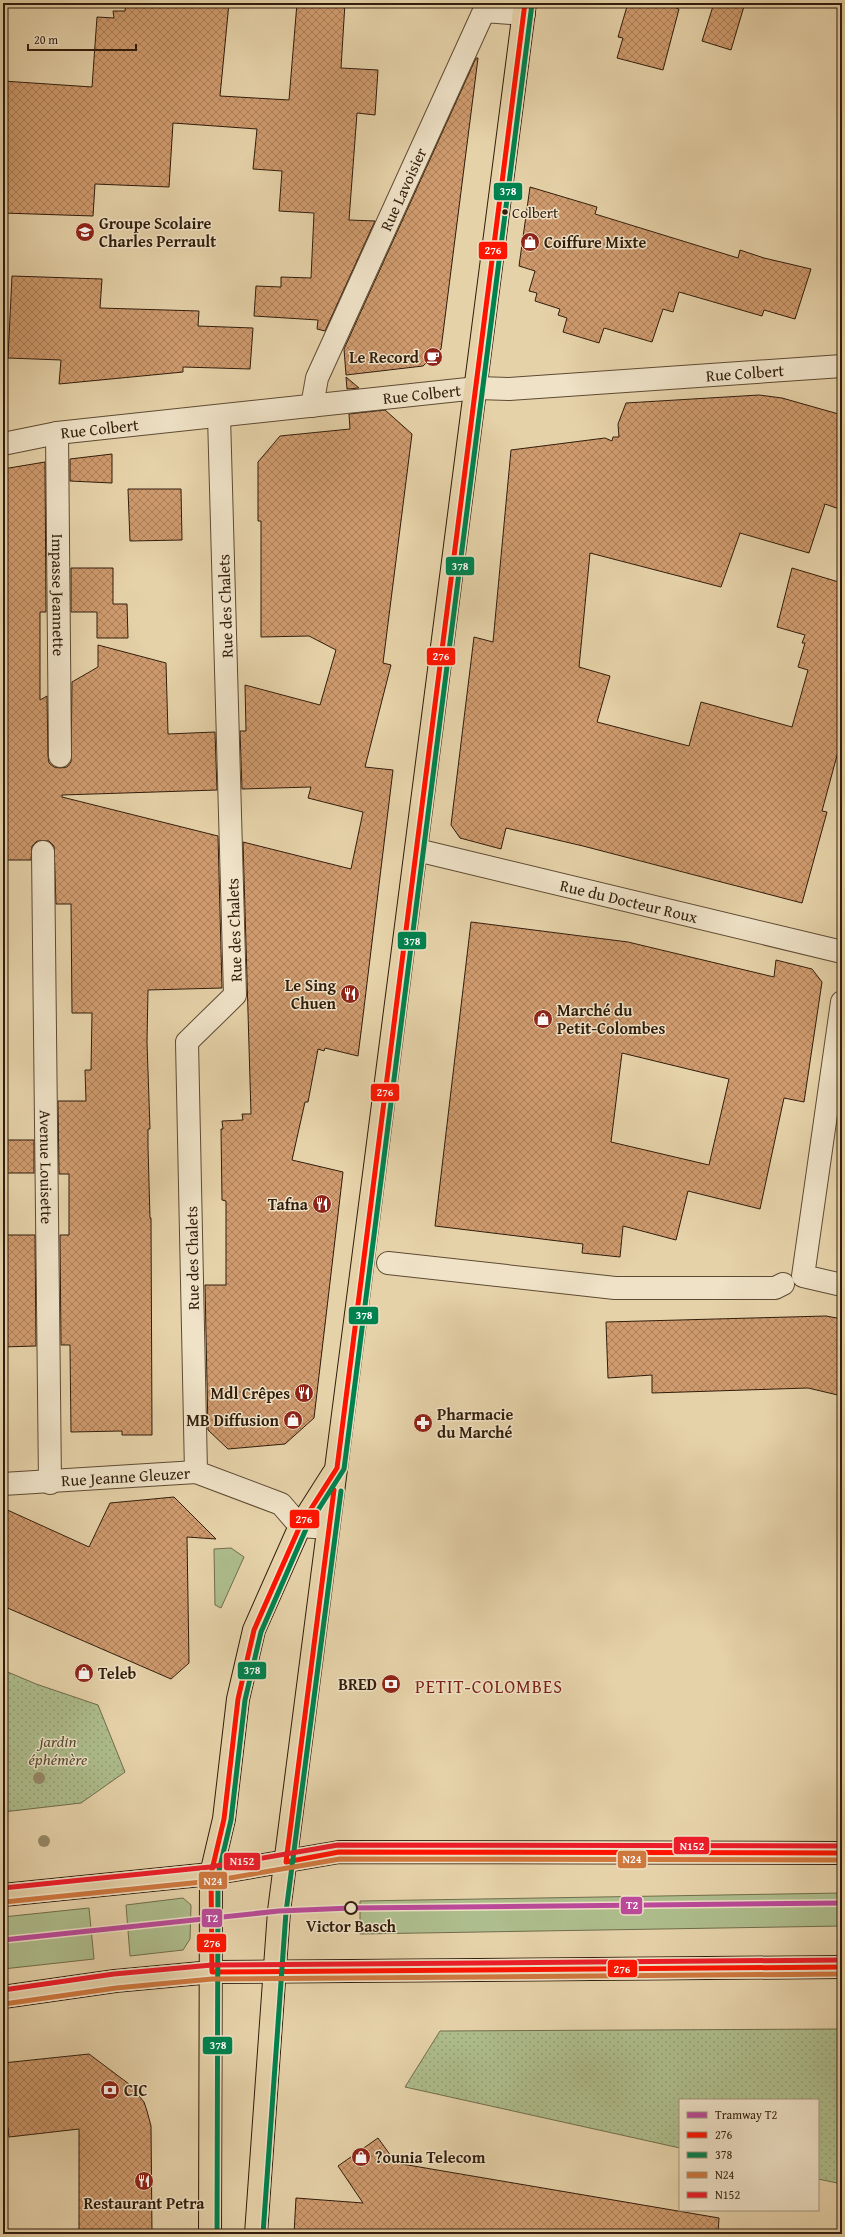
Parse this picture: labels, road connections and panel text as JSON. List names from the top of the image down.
{
  "streets": {
    "street": [
      "Rue Lavoisier",
      "Rue Colbert",
      "Impasse Jeannette",
      "Rue des Chalets",
      "Rue du Docteur Roux",
      "Avenue Louisette",
      "Rue Jeanne Gleuzer"
    ]
  },
  "crossings": [
    ["Rue Lavoisier", "Rue Colbert"],
    ["Rue Colbert", "Impasse Jeannette"],
    ["Rue Colbert", "Rue des Chalets"],
    ["Rue des Chalets", "Rue Jeanne Gleuzer"],
    ["Avenue Louisette", "Rue Jeanne Gleuzer"]
  ],
  "districts": ["PETIT-COLOMBES"],
  "parks": ["jardin éphémère"],
  "places": {
    "other": ["Colbert", "Victor Basch"],
    "school or university": ["Groupe Scolaire Charles Perrault"],
    "shop": [
      "Coiffure Mixte",
      "Marché du Petit-Colombes",
      "MB Diffusion",
      "Teleb",
      "?ounia Telecom"
    ],
    "cafe": ["Le Record"],
    "restaurant": [
      "Le Sing Chuen",
      "Tafna",
      "Mdl Crêpes",
      "Restaurant Petra"
    ],
    "pharmacy": ["Pharmacie du Marché"],
    "bank": ["BRED", "CIC"]
  },
  "lines": [
    "transit line 276",
    "transit line 378",
    "transit line N152",
    "transit line N24",
    "tram line T2"
  ],
  "legend": [
    "Tramway T2",
    "276",
    "378",
    "N24",
    "N152"
  ],
  "scale_bar": "20 m"
}
